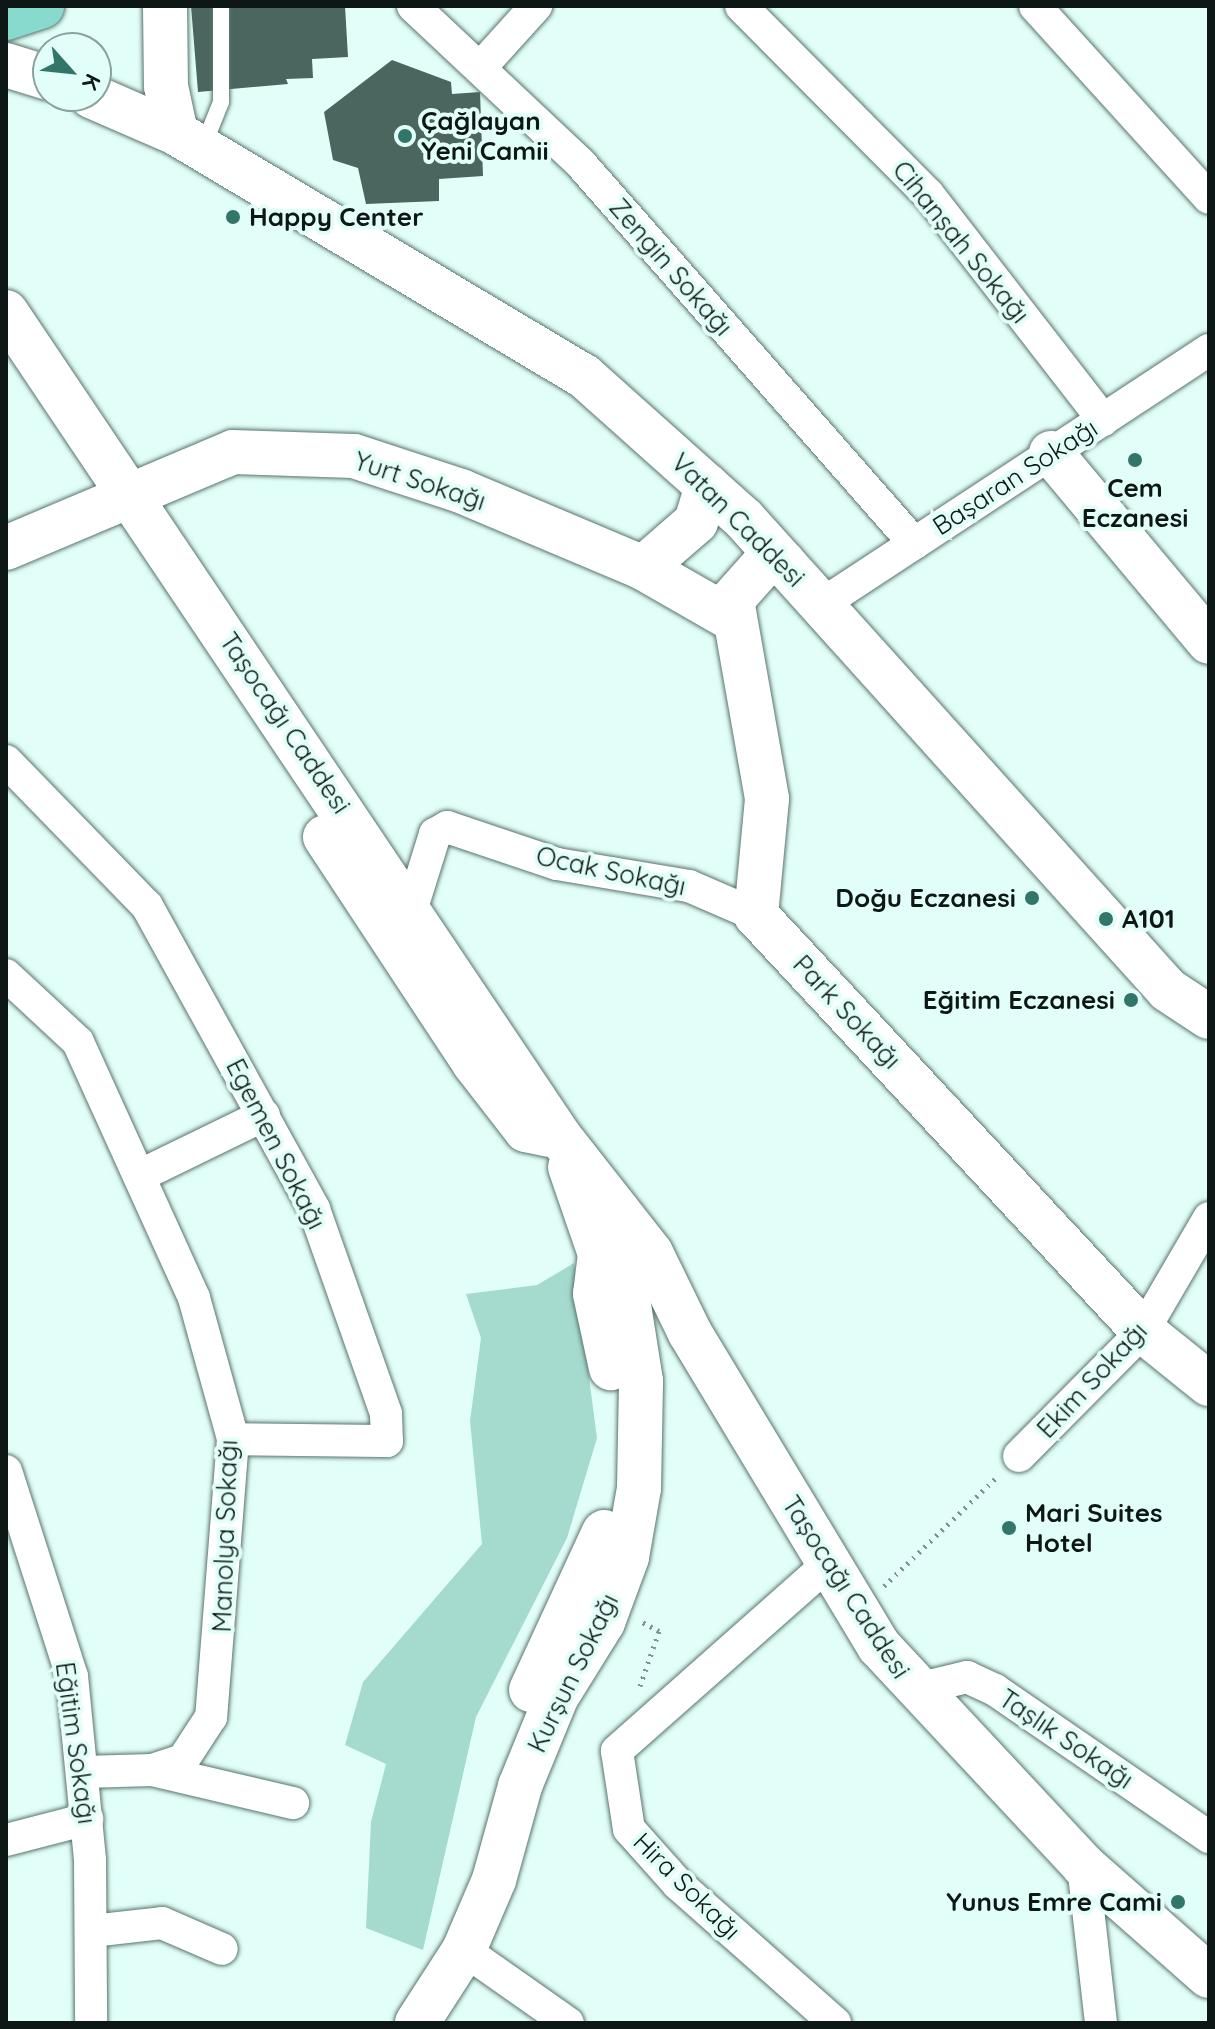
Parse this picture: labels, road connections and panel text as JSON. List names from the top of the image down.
{
  "streets": {
    "street": [
      "Cihanşah Sokağı",
      "Zengin Sokağı",
      "Başaran Sokağı",
      "Yurt Sokağı",
      "Vatan Caddesi",
      "Taşocağı Caddesi",
      "Ocak Sokağı",
      "Park Sokağı",
      "Egemen Sokağı",
      "Ekim Sokağı",
      "Manolya Sokağı",
      "Kurşun Sokağı",
      "Taşlık Sokağı",
      "Eğitim Sokağı",
      "Hira Sokağı"
    ]
  },
  "crossings": [
    ["Cihanşah Sokağı", "Başaran Sokağı"],
    ["Zengin Sokağı", "Başaran Sokağı"],
    ["Başaran Sokağı", "Vatan Caddesi"],
    ["Yurt Sokağı", "Taşocağı Caddesi"],
    ["Taşocağı Caddesi", "Ocak Sokağı"],
    ["Taşocağı Caddesi", "Kurşun Sokağı"],
    ["Taşocağı Caddesi", "Taşlık Sokağı"],
    ["Taşocağı Caddesi", "Hira Sokağı"],
    ["Ocak Sokağı", "Park Sokağı"],
    ["Park Sokağı", "Ekim Sokağı"],
    ["Egemen Sokağı", "Manolya Sokağı"],
    ["Manolya Sokağı", "Eğitim Sokağı"]
  ],
  "places": [
    "Çağlayan Yeni Camii",
    "Happy Center",
    "Cem Eczanesi",
    "Doğu Eczanesi",
    "A101",
    "Eğitim Eczanesi",
    "Mari Suites Hotel",
    "Yunus Emre Cami"
  ],
  "north": "bottom right"
}
